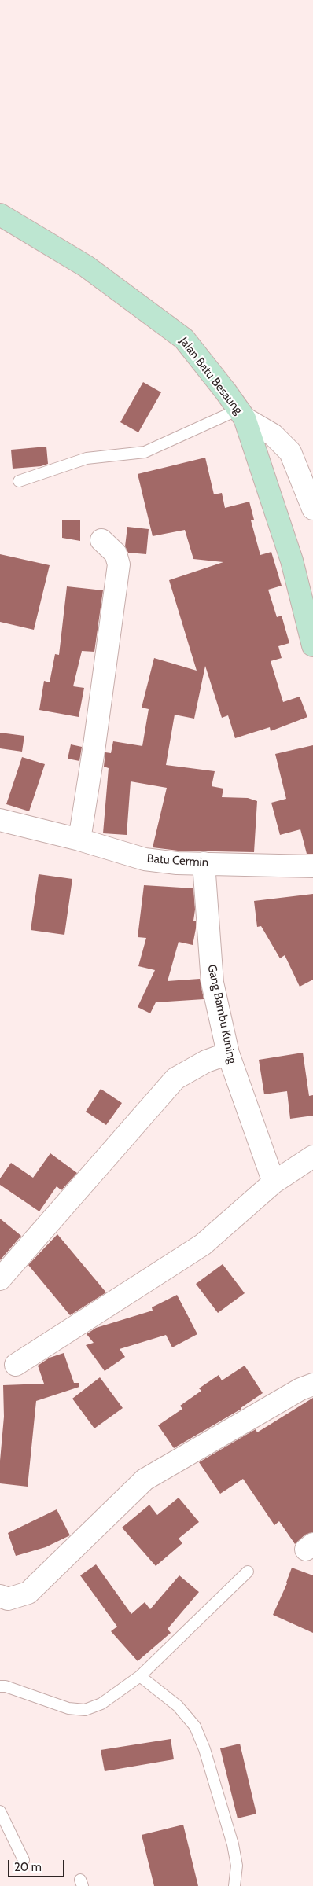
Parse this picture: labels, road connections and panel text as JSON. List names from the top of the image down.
{
  "streets": {
    "street": ["Jalan Batu Besaung", "Batu Cermin", "Gang Bambu Kuning"]
  },
  "crossings": [
    ["Batu Cermin", "Gang Bambu Kuning"]
  ],
  "scale_bar": "20 m"
}
